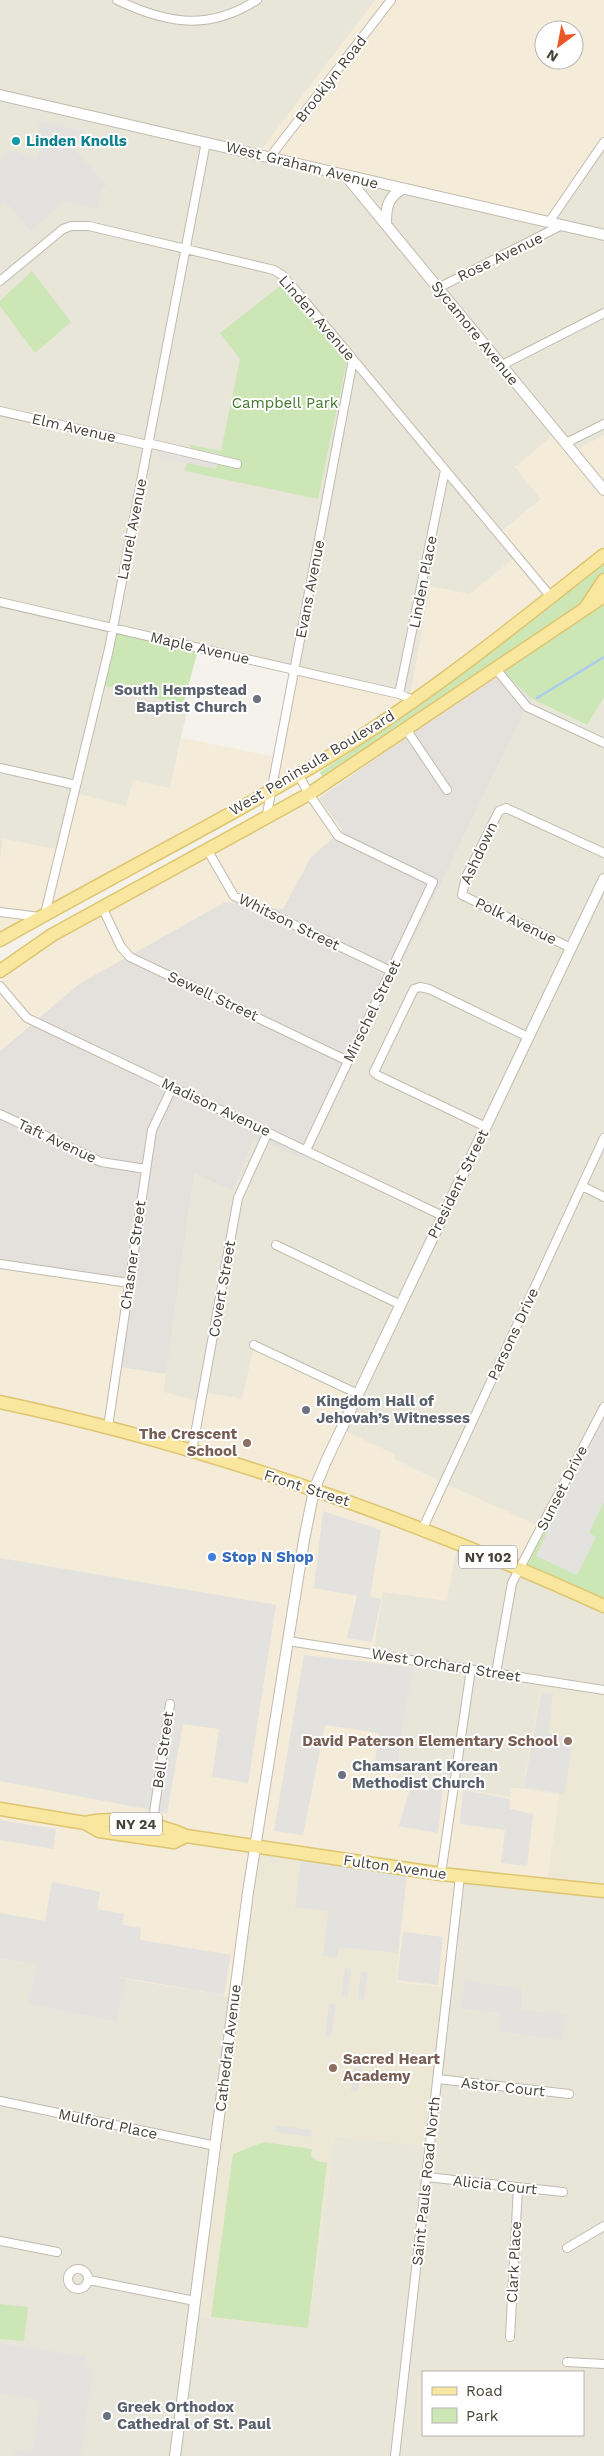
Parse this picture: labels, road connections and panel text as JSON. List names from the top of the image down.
{
  "streets": {
    "main road": [
      "West Peninsula Boulevard",
      "Front Street",
      "NY 102",
      "NY 24",
      "Fulton Avenue"
    ],
    "street": [
      "Brooklyn Road",
      "West Graham Avenue",
      "Rose Avenue",
      "Linden Avenue",
      "Sycamore Avenue",
      "Elm Avenue",
      "Laurel Avenue",
      "Linden Place",
      "Evans Avenue",
      "Maple Avenue",
      "Ashdown",
      "Polk Avenue",
      "Whitson Street",
      "Sewell Street",
      "Mirschel Street",
      "Madison Avenue",
      "Taft Avenue",
      "President Street",
      "Chasner Street",
      "Covert Street",
      "Parsons Drive",
      "Sunset Drive",
      "West Orchard Street",
      "Bell Street",
      "Cathedral Avenue",
      "Astor Court",
      "Mulford Place",
      "Saint Pauls Road North",
      "Alicia Court",
      "Clark Place"
    ]
  },
  "crossings": [
    ["Brooklyn Road", "West Graham Avenue"],
    ["West Graham Avenue", "Rose Avenue"],
    ["West Graham Avenue", "Sycamore Avenue"],
    ["West Graham Avenue", "Laurel Avenue"],
    ["Rose Avenue", "Sycamore Avenue"],
    ["Linden Avenue", "Laurel Avenue"],
    ["Linden Avenue", "Linden Place"],
    ["Linden Avenue", "Evans Avenue"],
    ["Linden Avenue", "West Peninsula Boulevard"],
    ["Elm Avenue", "Laurel Avenue"],
    ["Laurel Avenue", "Maple Avenue"],
    ["Laurel Avenue", "West Peninsula Boulevard"],
    ["Linden Place", "Maple Avenue"],
    ["Evans Avenue", "Maple Avenue"],
    ["Evans Avenue", "West Peninsula Boulevard"],
    ["Maple Avenue", "West Peninsula Boulevard"],
    ["West Peninsula Boulevard", "Whitson Street"],
    ["West Peninsula Boulevard", "Sewell Street"],
    ["West Peninsula Boulevard", "Mirschel Street"],
    ["Ashdown", "Polk Avenue"],
    ["Polk Avenue", "President Street"],
    ["Whitson Street", "Mirschel Street"],
    ["Sewell Street", "Mirschel Street"],
    ["Mirschel Street", "Madison Avenue"],
    ["Madison Avenue", "President Street"],
    ["Madison Avenue", "Chasner Street"],
    ["Madison Avenue", "Covert Street"],
    ["Taft Avenue", "Chasner Street"],
    ["President Street", "Front Street"],
    ["President Street", "West Orchard Street"],
    ["President Street", "Cathedral Avenue"],
    ["Chasner Street", "Front Street"],
    ["Covert Street", "Front Street"],
    ["Parsons Drive", "Front Street"],
    ["Front Street", "Sunset Drive"],
    ["Sunset Drive", "West Orchard Street"],
    ["West Orchard Street", "Cathedral Avenue"],
    ["Bell Street", "Fulton Avenue"],
    ["Fulton Avenue", "Cathedral Avenue"],
    ["Fulton Avenue", "Saint Pauls Road North"],
    ["Cathedral Avenue", "Mulford Place"],
    ["Astor Court", "Saint Pauls Road North"],
    ["Saint Pauls Road North", "Alicia Court"],
    ["Alicia Court", "Clark Place"]
  ],
  "parks": ["Campbell Park"],
  "places": [
    "Linden Knolls",
    "South Hempstead Baptist Church",
    "Kingdom Hall of Jehovah’s Witnesses",
    "The Crescent School",
    "Stop N Shop",
    "David Paterson Elementary School",
    "Chamsarant Korean Methodist Church",
    "Sacred Heart Academy",
    "Greek Orthodox Cathedral of St. Paul"
  ],
  "legend": ["Road", "Park"],
  "north": "bottom left"
}
